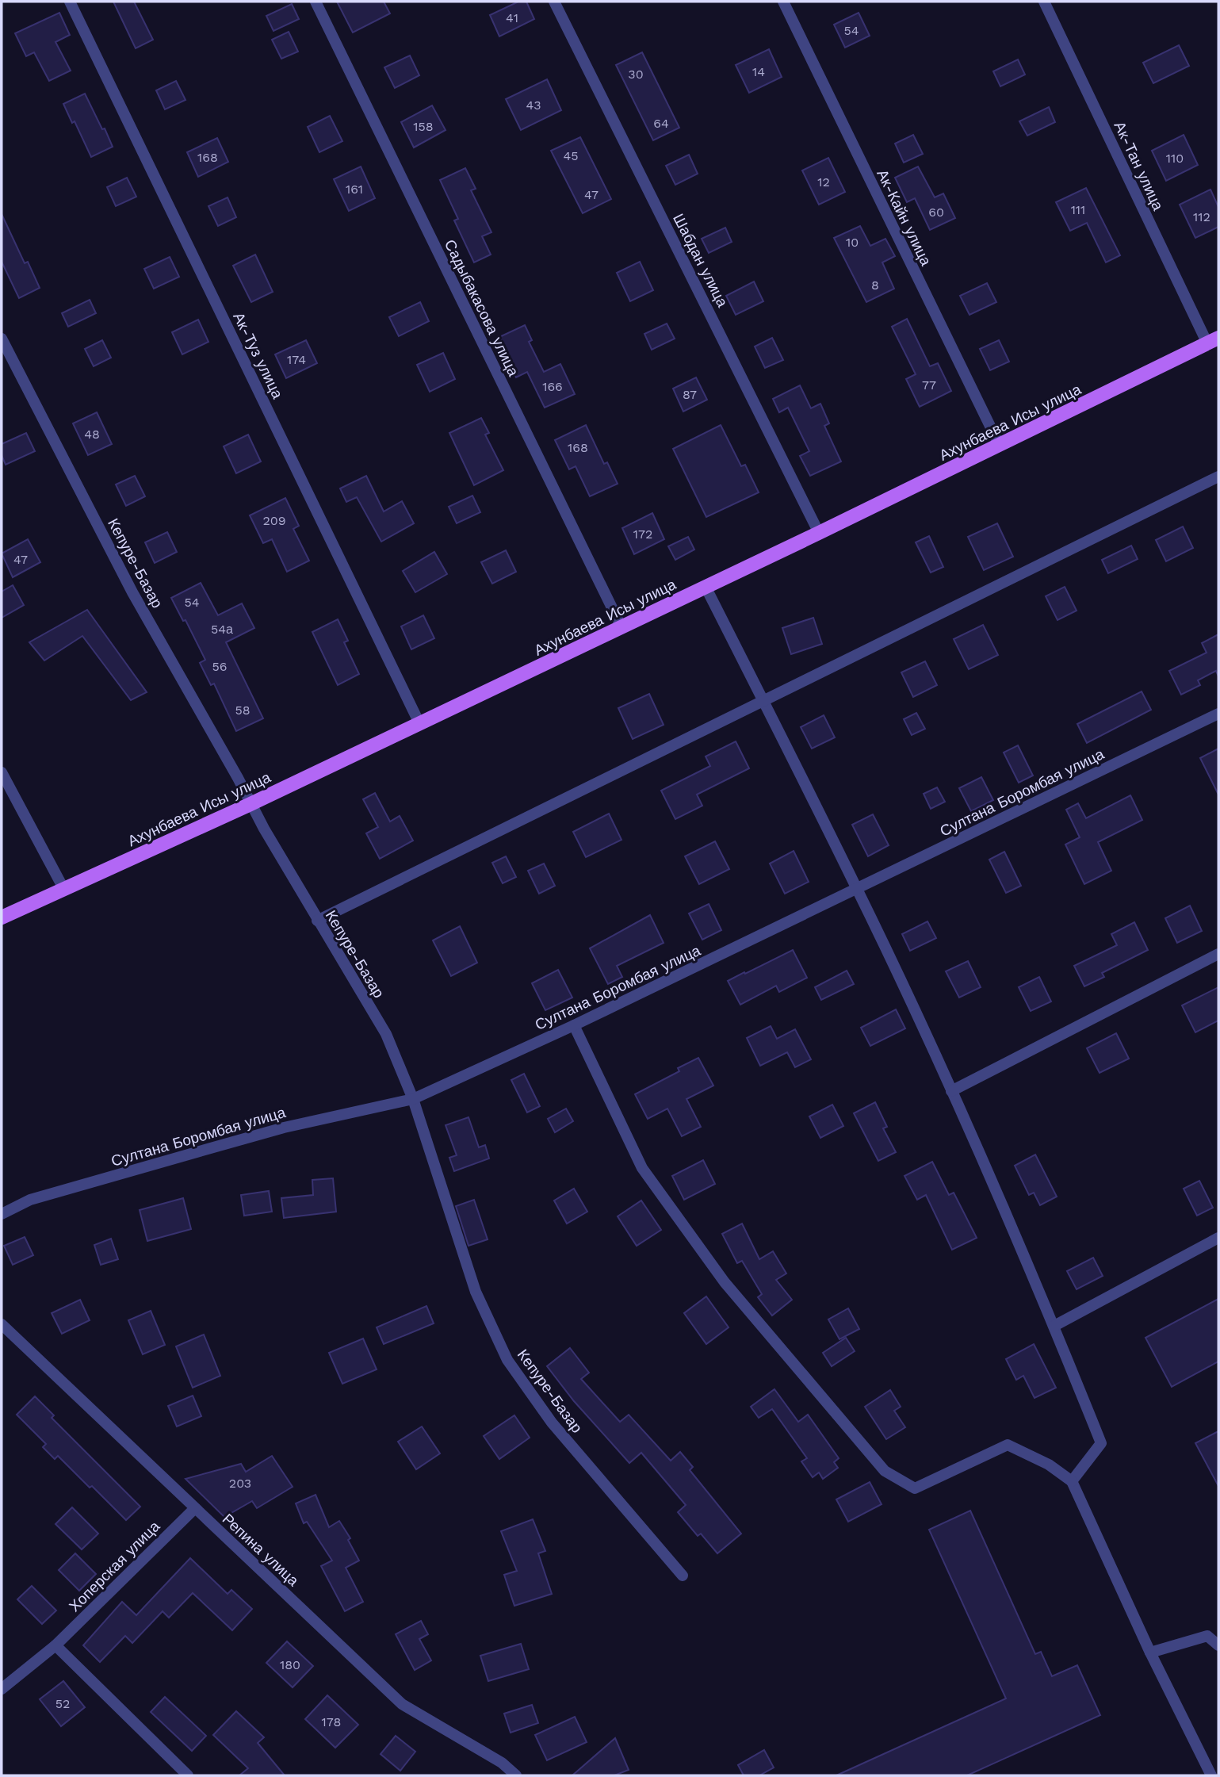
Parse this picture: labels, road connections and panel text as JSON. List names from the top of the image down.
{
  "streets": {
    "main road": ["Ахунбаева Исы улица"],
    "street": [
      "Ак-Тан улица",
      "Ак-Кайн улица",
      "Шабдан улица",
      "Садыбакасова улица",
      "Ак-Туз улица",
      "Кепуре-Базар",
      "Султана Боромбая улица",
      "Репина улица",
      "Хоперская улица"
    ]
  },
  "crossings": [
    ["Ак-Тан улица", "Ахунбаева Исы улица"],
    ["Ак-Кайн улица", "Ахунбаева Исы улица"],
    ["Шабдан улица", "Ахунбаева Исы улица"],
    ["Садыбакасова улица", "Ахунбаева Исы улица"],
    ["Ак-Туз улица", "Ахунбаева Исы улица"],
    ["Ахунбаева Исы улица", "Кепуре-Базар"],
    ["Кепуре-Базар", "Султана Боромбая улица"],
    ["Репина улица", "Хоперская улица"]
  ],
  "house_numbers": [
    "41",
    "54",
    "14",
    "30",
    "43",
    "64",
    "158",
    "45",
    "168",
    "110",
    "12",
    "161",
    "47",
    "111",
    "60",
    "112",
    "10",
    "8",
    "174",
    "77",
    "166",
    "87",
    "48",
    "168",
    "209",
    "172",
    "47",
    "54",
    "54а",
    "56",
    "58",
    "203",
    "180",
    "52",
    "178"
  ]
}
